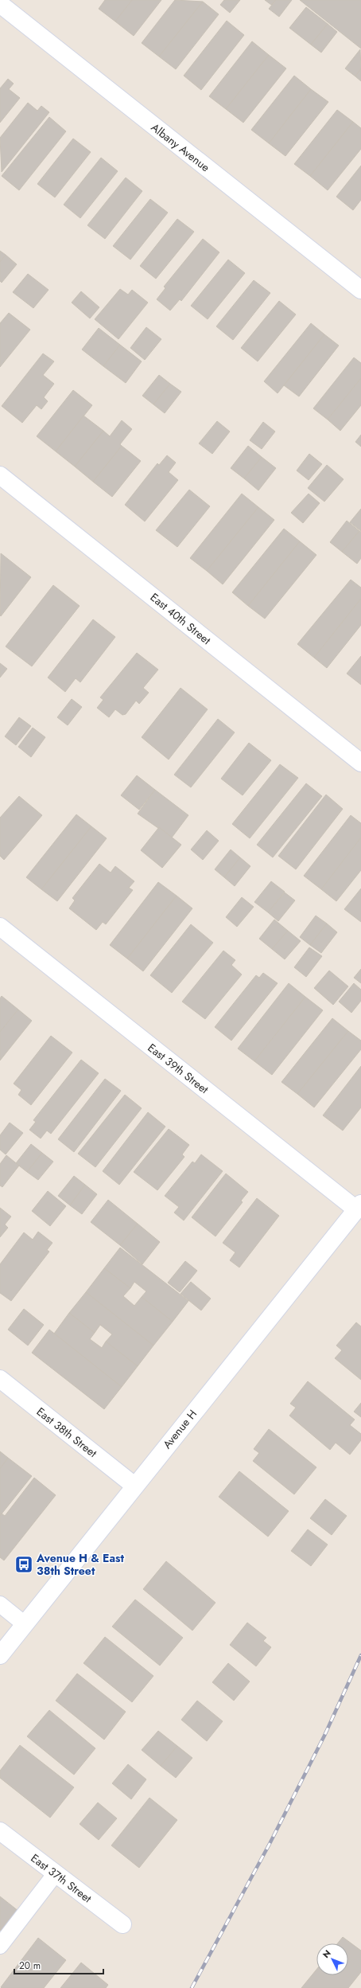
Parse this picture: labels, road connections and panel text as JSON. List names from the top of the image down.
{
  "streets": {
    "street": [
      "Albany Avenue",
      "East 40th Street",
      "East 39th Street",
      "Avenue H",
      "East 38th Street",
      "East 37th Street"
    ]
  },
  "crossings": [
    ["East 39th Street", "Avenue H"],
    ["Avenue H", "East 38th Street"]
  ],
  "places": {
    "bus stop": ["Avenue H & East 38th Street"]
  },
  "scale_bar": "20 m",
  "north": "top left"
}
